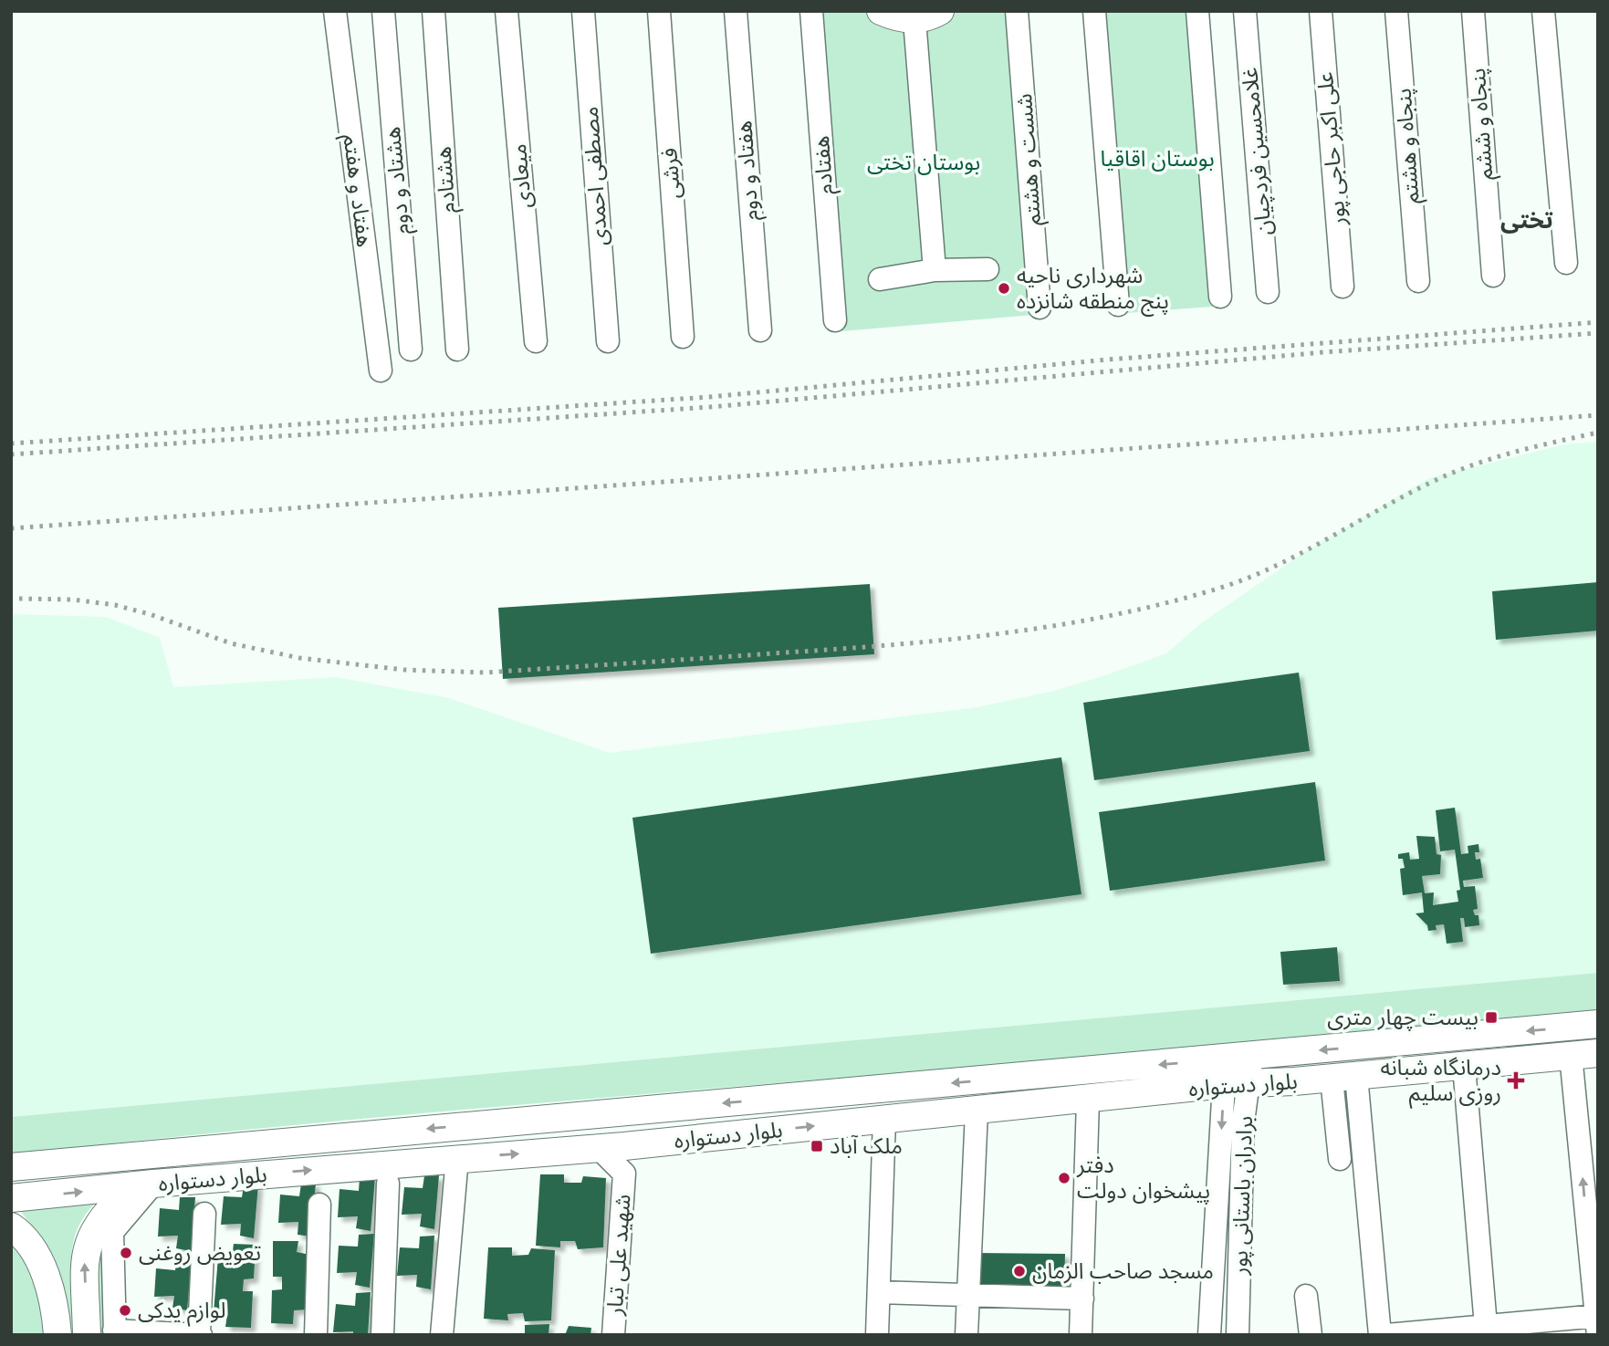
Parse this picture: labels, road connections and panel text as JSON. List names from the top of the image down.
{
  "streets": {
    "main road": ["بلوار دستواره"],
    "street": [
      "پنجاه و ششم",
      "پنجاه و هشتم",
      "علی اکبر حاجی پور",
      "غلامحسین فردچیان",
      "شست و هشتم",
      "هفتادم",
      "هفتاد و دوم",
      "فرشی",
      "میعادی",
      "مصطفی احمدی",
      "هشتادم",
      "هشتاد و دوم",
      "هفتاد و هفتم",
      "برادران باستانی پور",
      "شهید علی تبار"
    ]
  },
  "crossings": [
    ["بلوار دستواره", "برادران باستانی پور"],
    ["بلوار دستواره", "شهید علی تبار"]
  ],
  "districts": ["تختی"],
  "parks": ["بوستان اقاقیا", "بوستان تختی"],
  "places": {
    "other": [
      "شهرداری ناحیه پنج منطقه شانزده",
      "دفتر پیشخوان دولت",
      "تعویض روغنی",
      "مسجد صاحب الزمان",
      "لوازم یدکی"
    ],
    "transit": ["بیست چهار متری", "ملک آباد"],
    "health": ["درمانگاه شبانه روزی سلیم"]
  }
}
